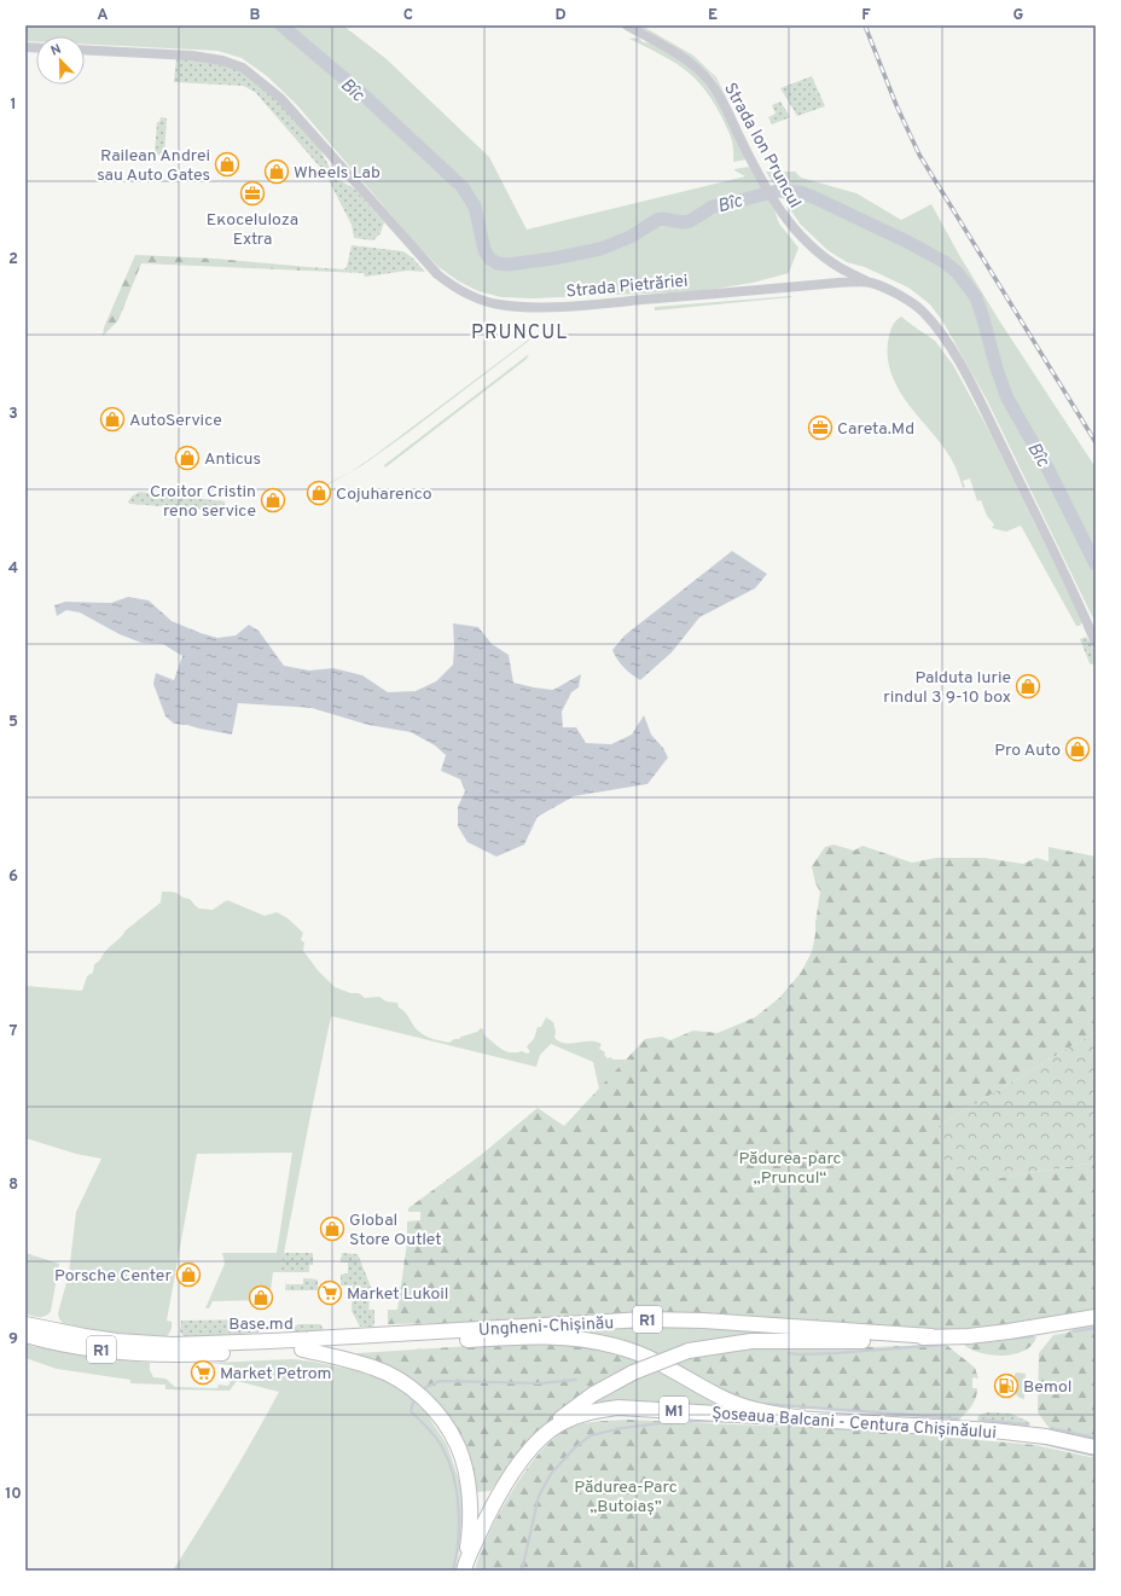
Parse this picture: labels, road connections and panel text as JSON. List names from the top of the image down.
{
  "streets": {
    "highway": [
      "R1",
      "Ungheni-Chișinău",
      "M1",
      "Șoseaua Balcani - Centura Chișinăului"
    ],
    "street": ["Strada Ion Pruncul", "Strada Pietrăriei"]
  },
  "crossings": [
    ["Strada Ion Pruncul", "Strada Pietrăriei"],
    ["R1", "Ungheni-Chișinău"],
    ["Ungheni-Chișinău", "M1"],
    ["Ungheni-Chișinău", "Șoseaua Balcani - Centura Chișinăului"],
    ["M1", "Șoseaua Balcani - Centura Chișinăului"]
  ],
  "districts": ["PRUNCUL"],
  "water": ["Bîc"],
  "parks": ["Pădurea-parc „Pruncul“", "Pădurea-Parc „Butoiaș”"],
  "places": {
    "shop": [
      "Railean Andrei sau Auto Gates",
      "Wheels Lab",
      "AutoService",
      "Anticus",
      "Cojuharenco",
      "Croitor Cristin reno service",
      "Palduta Iurie rindul 3 9-10 box",
      "Pro Auto",
      "Global Store Outlet",
      "Porsche Center",
      "Base.md"
    ],
    "office": ["Eкoceluloza Extra", "Careta.Md"],
    "supermarket": ["Market Lukoil", "Market Petrom"],
    "fuel station": ["Bemol"]
  },
  "north": "top left",
  "grid": {
    "columns": [
      "A",
      "B",
      "C",
      "D",
      "E",
      "F",
      "G"
    ],
    "rows": [
      "1",
      "2",
      "3",
      "4",
      "5",
      "6",
      "7",
      "8",
      "9",
      "10"
    ]
  }
}
